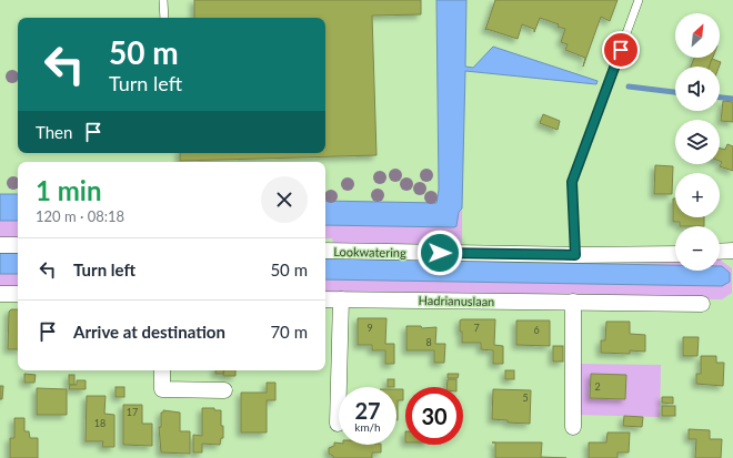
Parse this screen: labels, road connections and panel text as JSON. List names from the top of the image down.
{
  "streets": {
    "street": ["Lookwatering", "Hadrianuslaan"]
  },
  "house_numbers": [
    "9",
    "7",
    "6",
    "8",
    "2",
    "5",
    "17",
    "18"
  ],
  "north": "top right",
  "page": {
    "map_buttons": ["+", "−"],
    "turn": ["50 m", "Turn left"],
    "then": "Then",
    "heading": ["1 min", "120 m · 08:18"],
    "list": [
      {
        "name": "Turn left",
        "value": "50 m"
      },
      {
        "name": "Arrive at destination",
        "value": "70 m"
      }
    ],
    "speed": "27 km/h",
    "limit": "30"
  }
}
